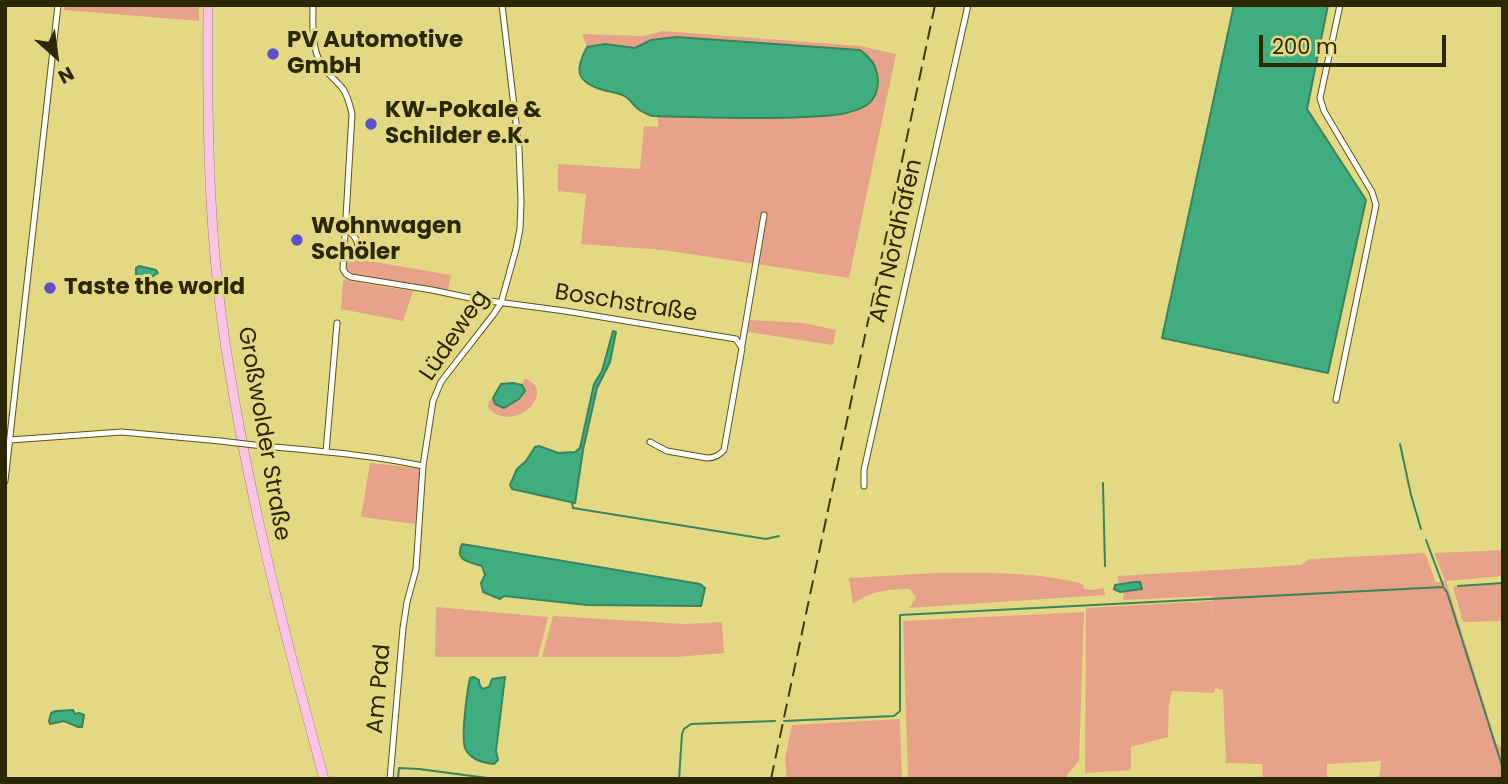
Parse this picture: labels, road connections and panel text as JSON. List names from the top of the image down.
{
  "streets": {
    "main road": ["Großwolder Straße"],
    "street": [
      "Am Nordhafen",
      "Boschstraße",
      "Lüdeweg",
      "Am Pad"
    ]
  },
  "crossings": [
    ["Boschstraße", "Lüdeweg"],
    ["Lüdeweg", "Am Pad"]
  ],
  "places": [
    "PV Automotive GmbH",
    "KW-Pokale & Schilder e.K.",
    "Wohnwagen Schöler",
    "Taste the world"
  ],
  "scale_bar": "200 m",
  "north": "bottom right"
}
